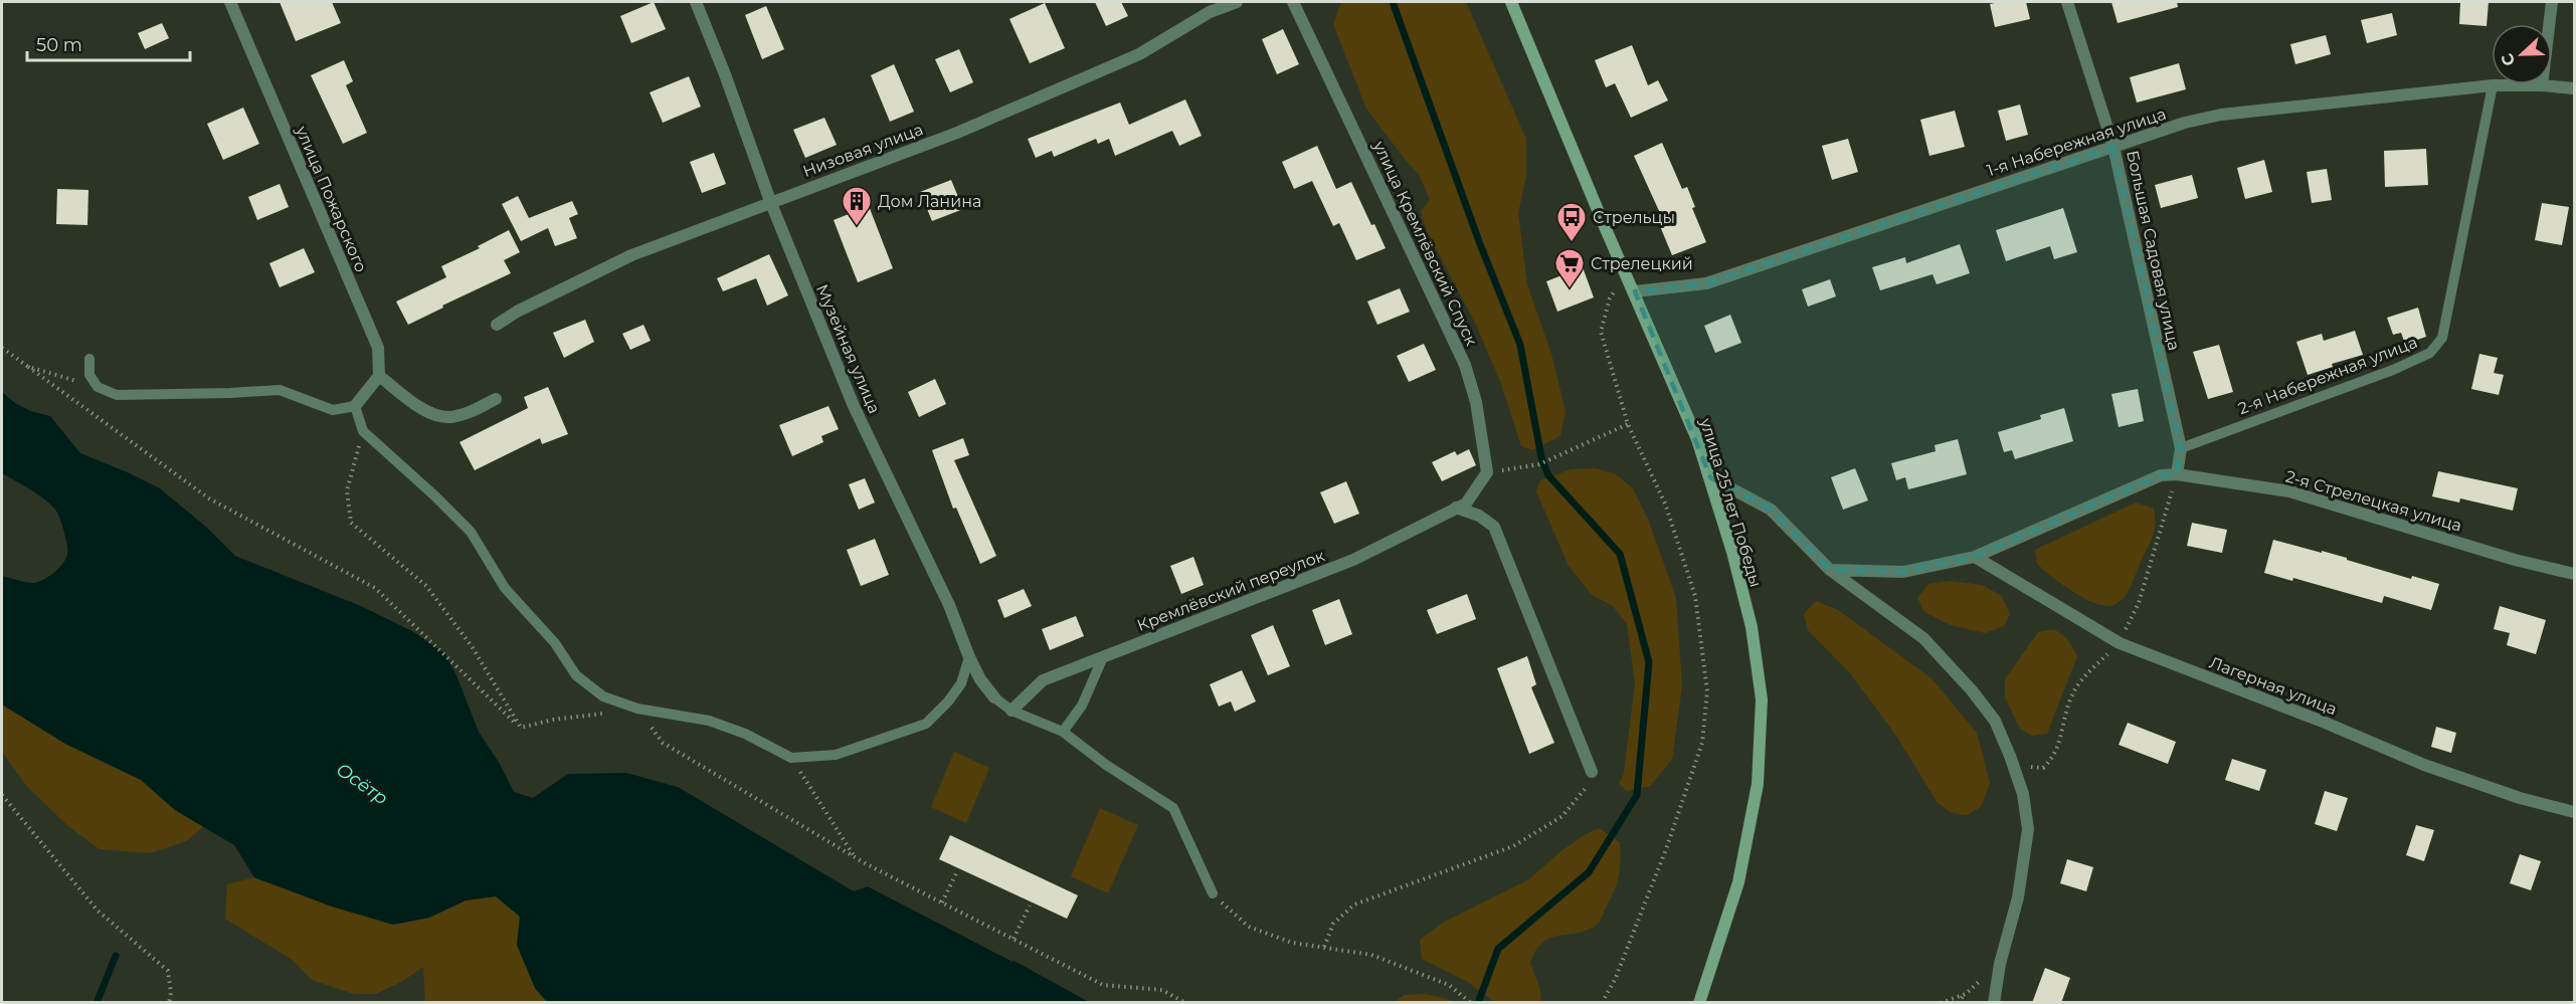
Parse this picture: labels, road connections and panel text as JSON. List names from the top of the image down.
{
  "streets": {
    "main road": ["улица 25 лет Победы"],
    "street": [
      "1-я Набережная улица",
      "Низовая улица",
      "улица Пожарского",
      "улица Кремлёвский Спуск",
      "Большая Садовая улица",
      "Музейная улица",
      "2-я Стрелецкая улица",
      "Кремлёвский переулок",
      "Лагерная улица"
    ],
    "lane": ["2-я Набережная улица"]
  },
  "crossings": [
    ["1-я Набережная улица", "Большая Садовая улица"],
    ["1-я Набережная улица", "2-я Набережная улица"],
    ["1-я Набережная улица", "улица 25 лет Победы"],
    ["Низовая улица", "Музейная улица"],
    ["Большая Садовая улица", "2-я Набережная улица"],
    ["Большая Садовая улица", "2-я Стрелецкая улица"],
    ["2-я Стрелецкая улица", "Лагерная улица"]
  ],
  "water": ["Осётр"],
  "places": {
    "building": ["Дом Ланина"],
    "bus stop": ["Стрельцы"],
    "supermarket": ["Стрелецкий"]
  },
  "scale_bar": "50 m",
  "north": "left"
}
